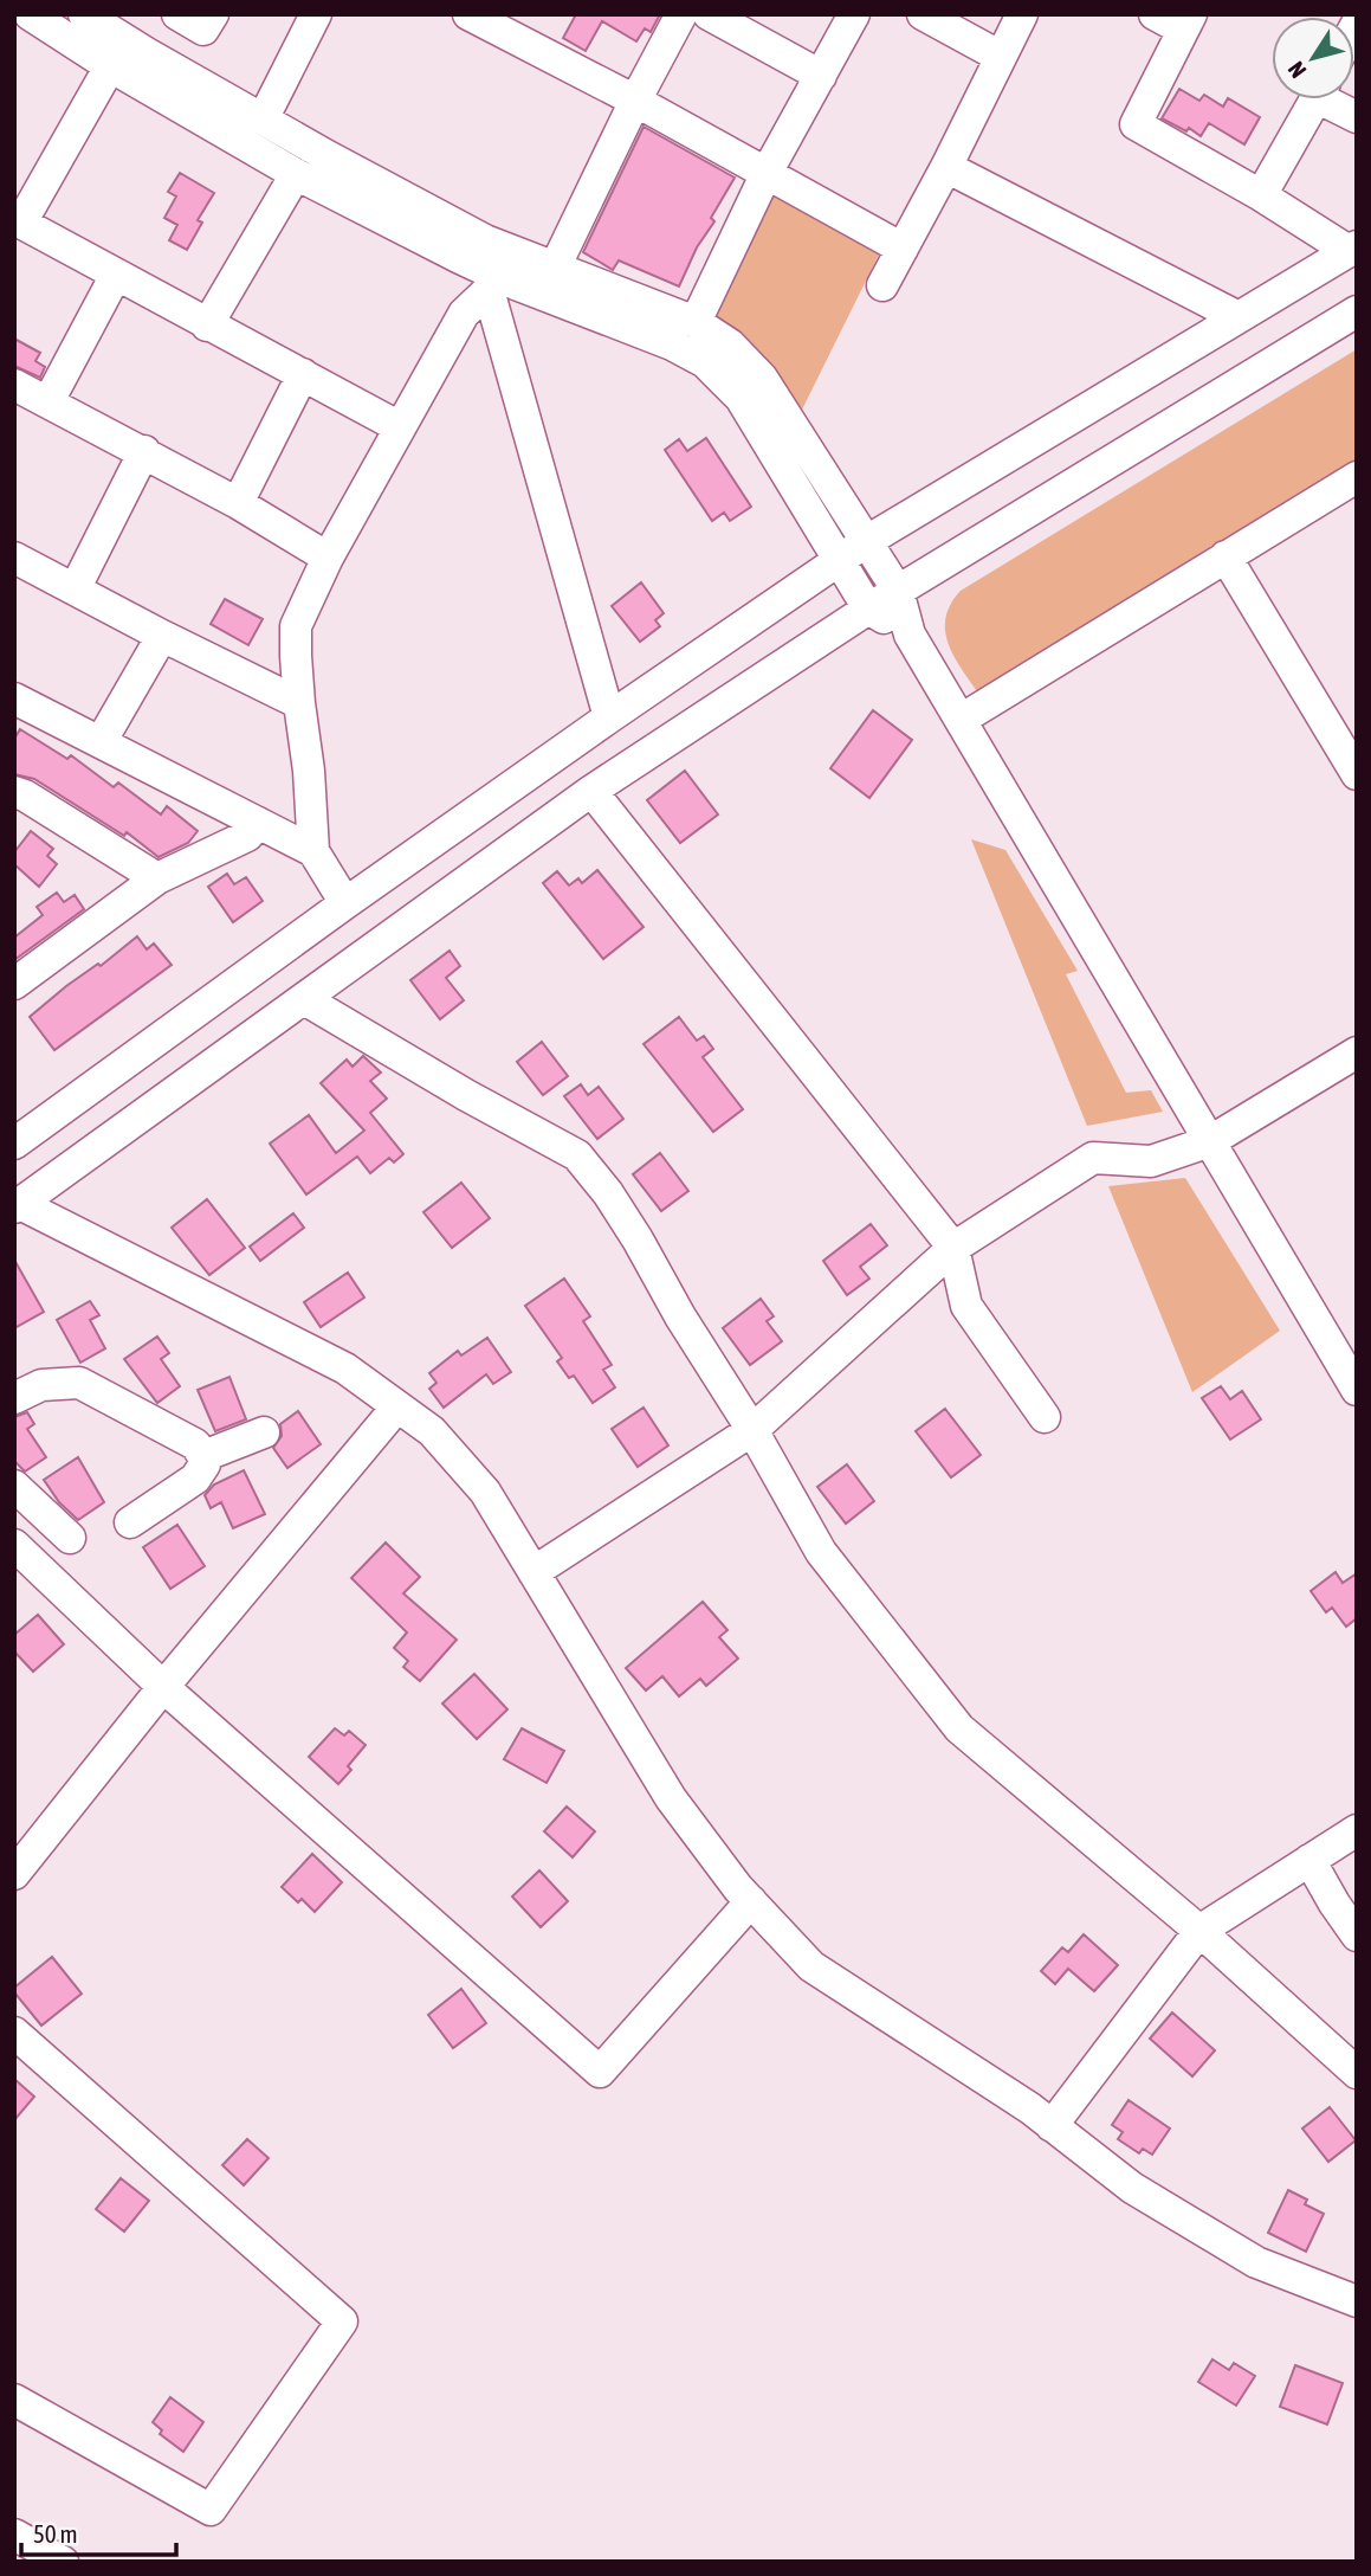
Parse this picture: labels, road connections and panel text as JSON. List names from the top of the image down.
{
  "scale_bar": "50 m",
  "north": "bottom left"
}
